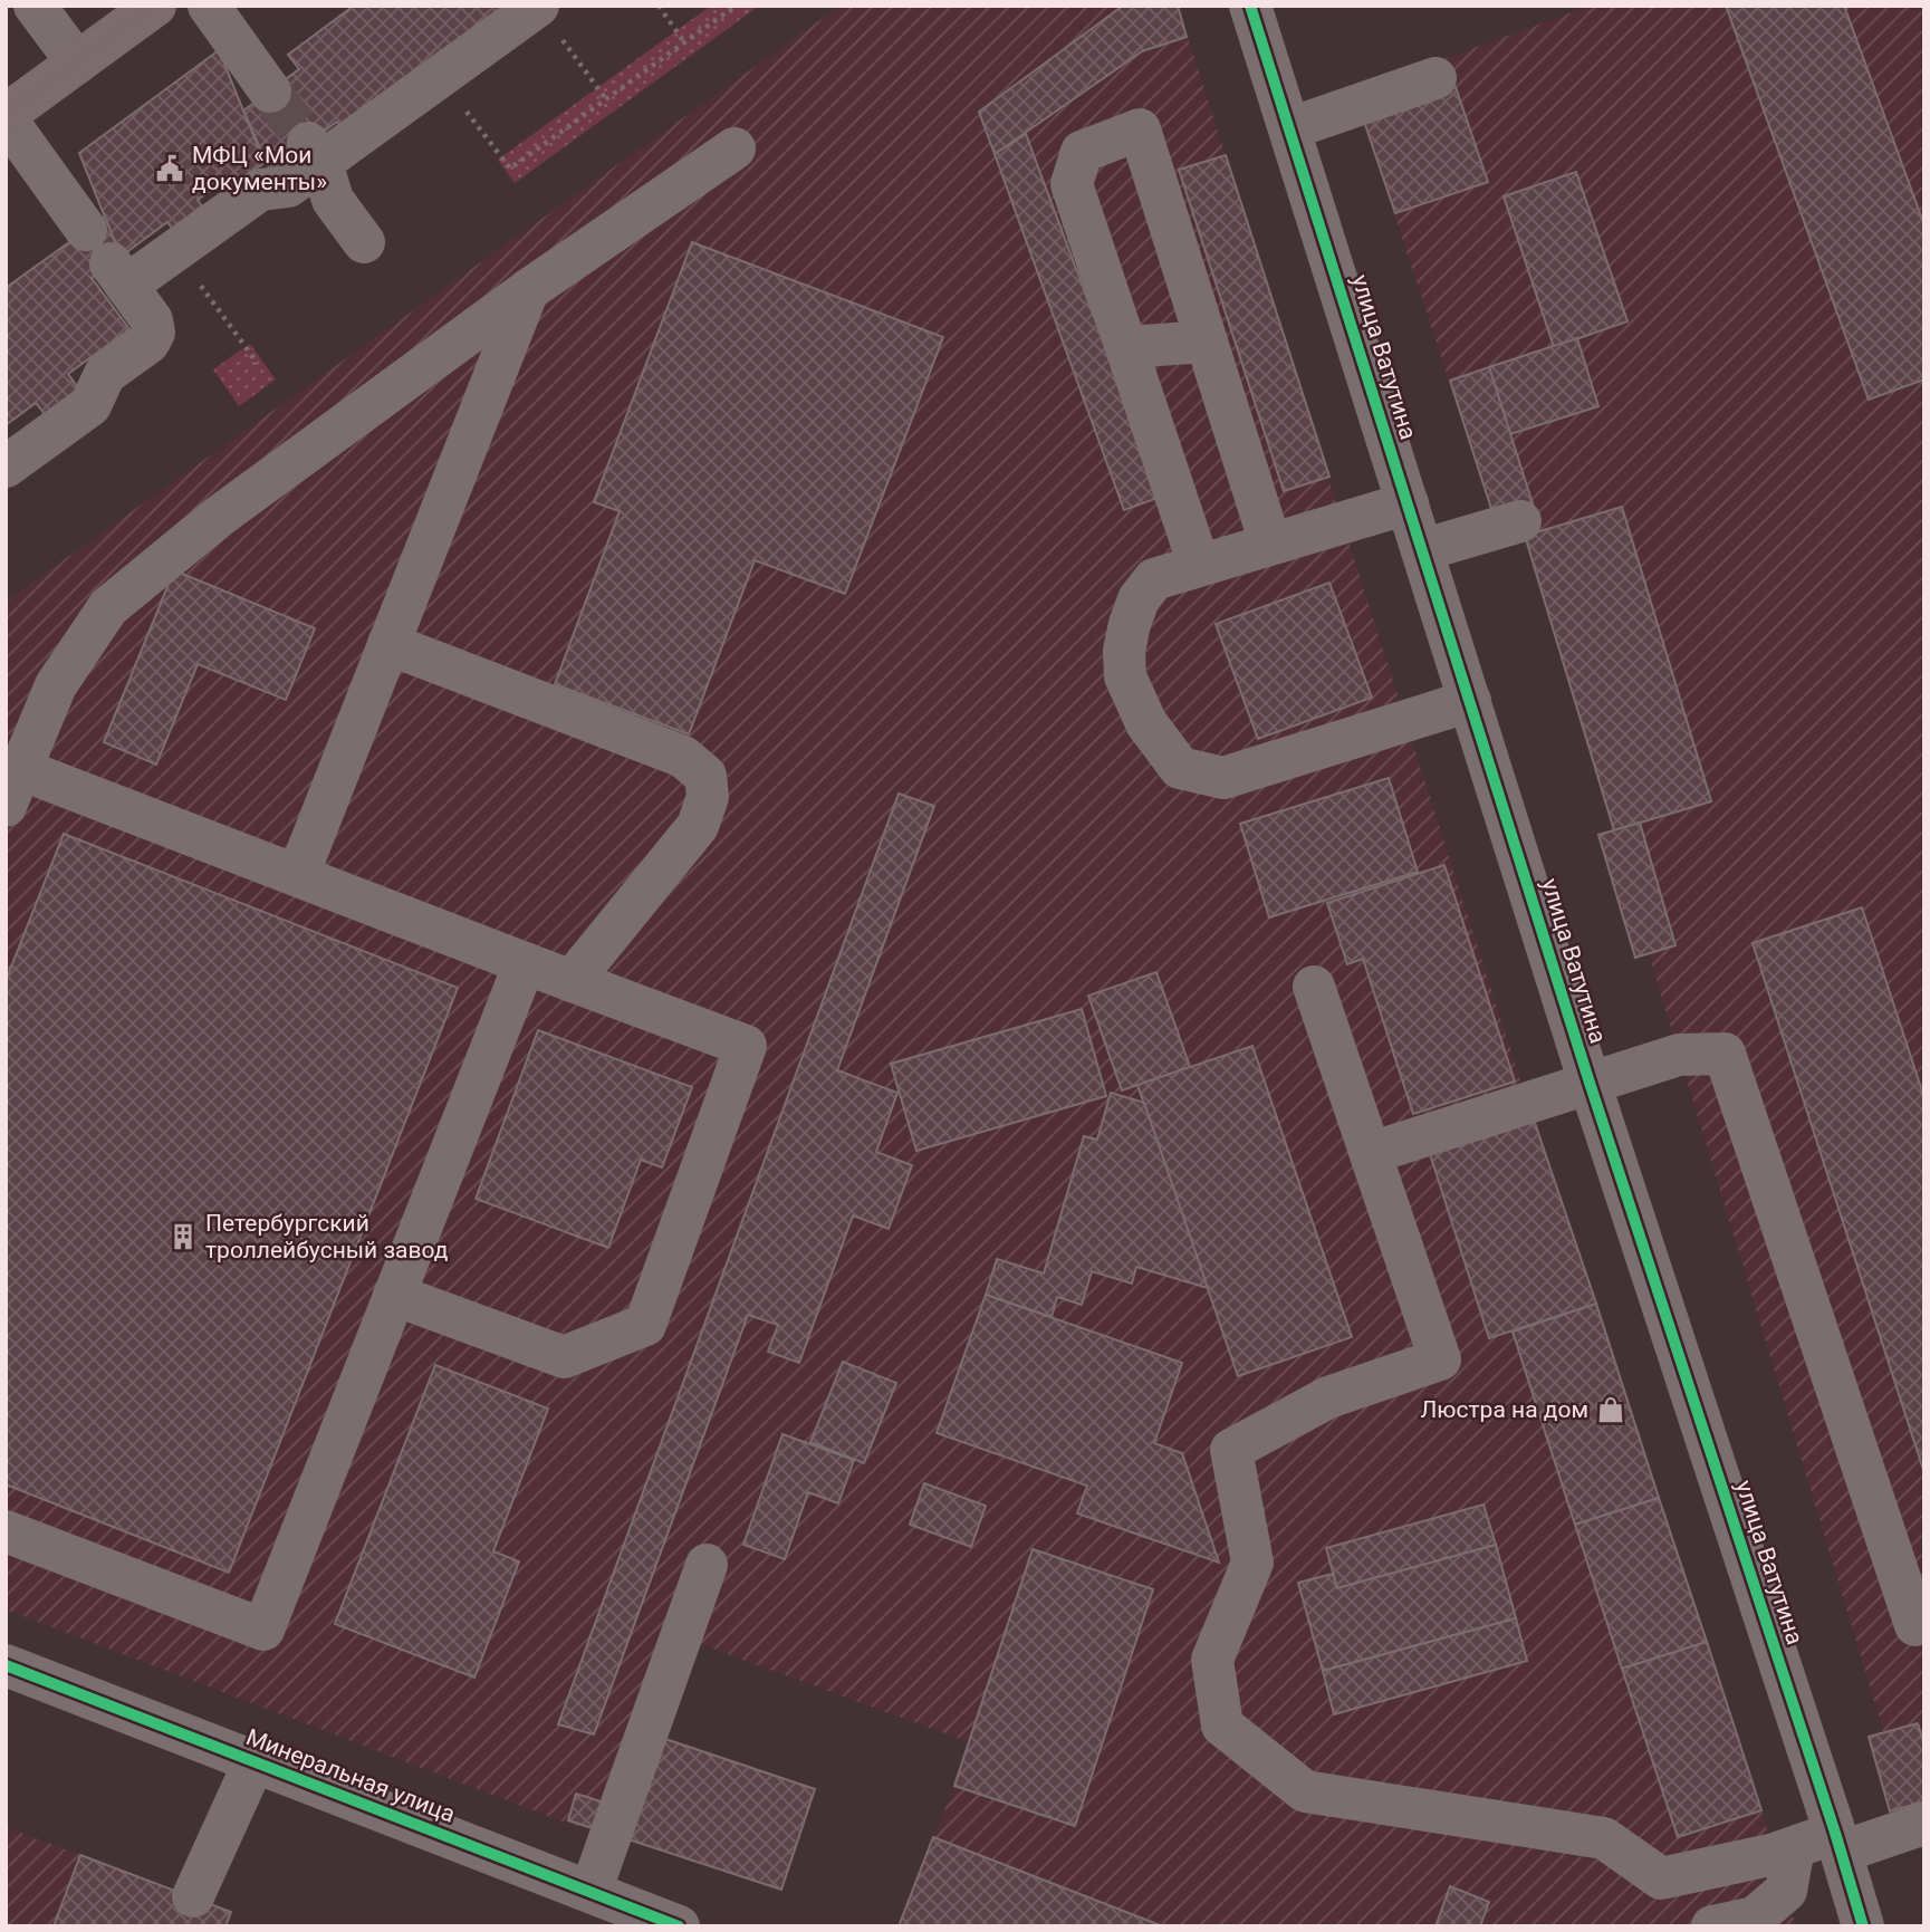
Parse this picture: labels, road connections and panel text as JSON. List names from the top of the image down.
{
  "streets": {
    "street": ["улица Ватутина", "Минеральная улица"]
  },
  "places": {
    "public building": ["МФЦ «Мои документы»"],
    "building": ["Петербургский троллейбусный завод"],
    "shop": ["Люстра на дом"]
  }
}
